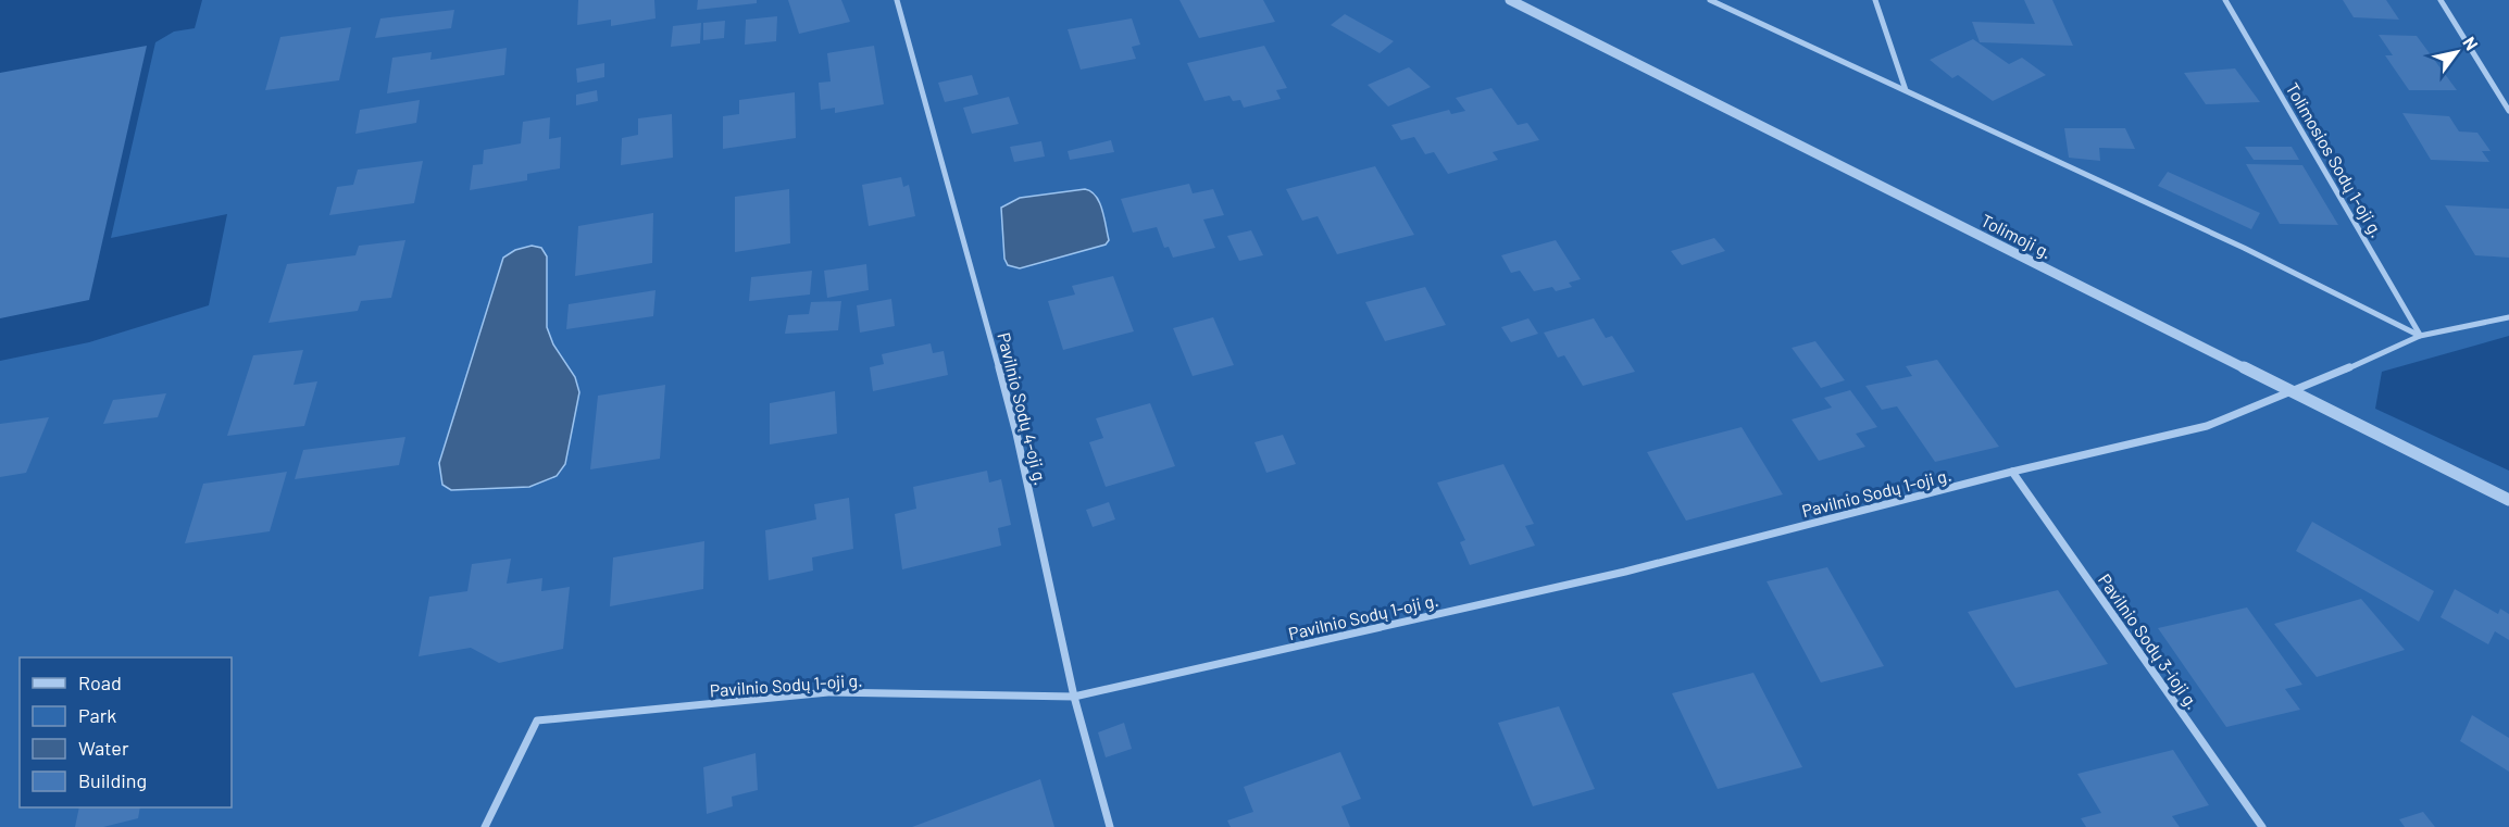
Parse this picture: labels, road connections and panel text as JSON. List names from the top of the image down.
{
  "streets": {
    "street": [
      "Tolimosios Sodų 1-oji g.",
      "Tolimoji g.",
      "Pavilnio Sodų 4-oji g.",
      "Pavilnio Sodų 1-oji g.",
      "Pavilnio Sodų 3-ioji g."
    ]
  },
  "crossings": [
    ["Tolimosios Sodų 1-oji g.", "Pavilnio Sodų 1-oji g."],
    ["Tolimoji g.", "Pavilnio Sodų 1-oji g."],
    ["Pavilnio Sodų 4-oji g.", "Pavilnio Sodų 1-oji g."],
    ["Pavilnio Sodų 1-oji g.", "Pavilnio Sodų 3-ioji g."]
  ],
  "legend": [
    "Road",
    "Park",
    "Water",
    "Building"
  ],
  "north": "top right"
}
